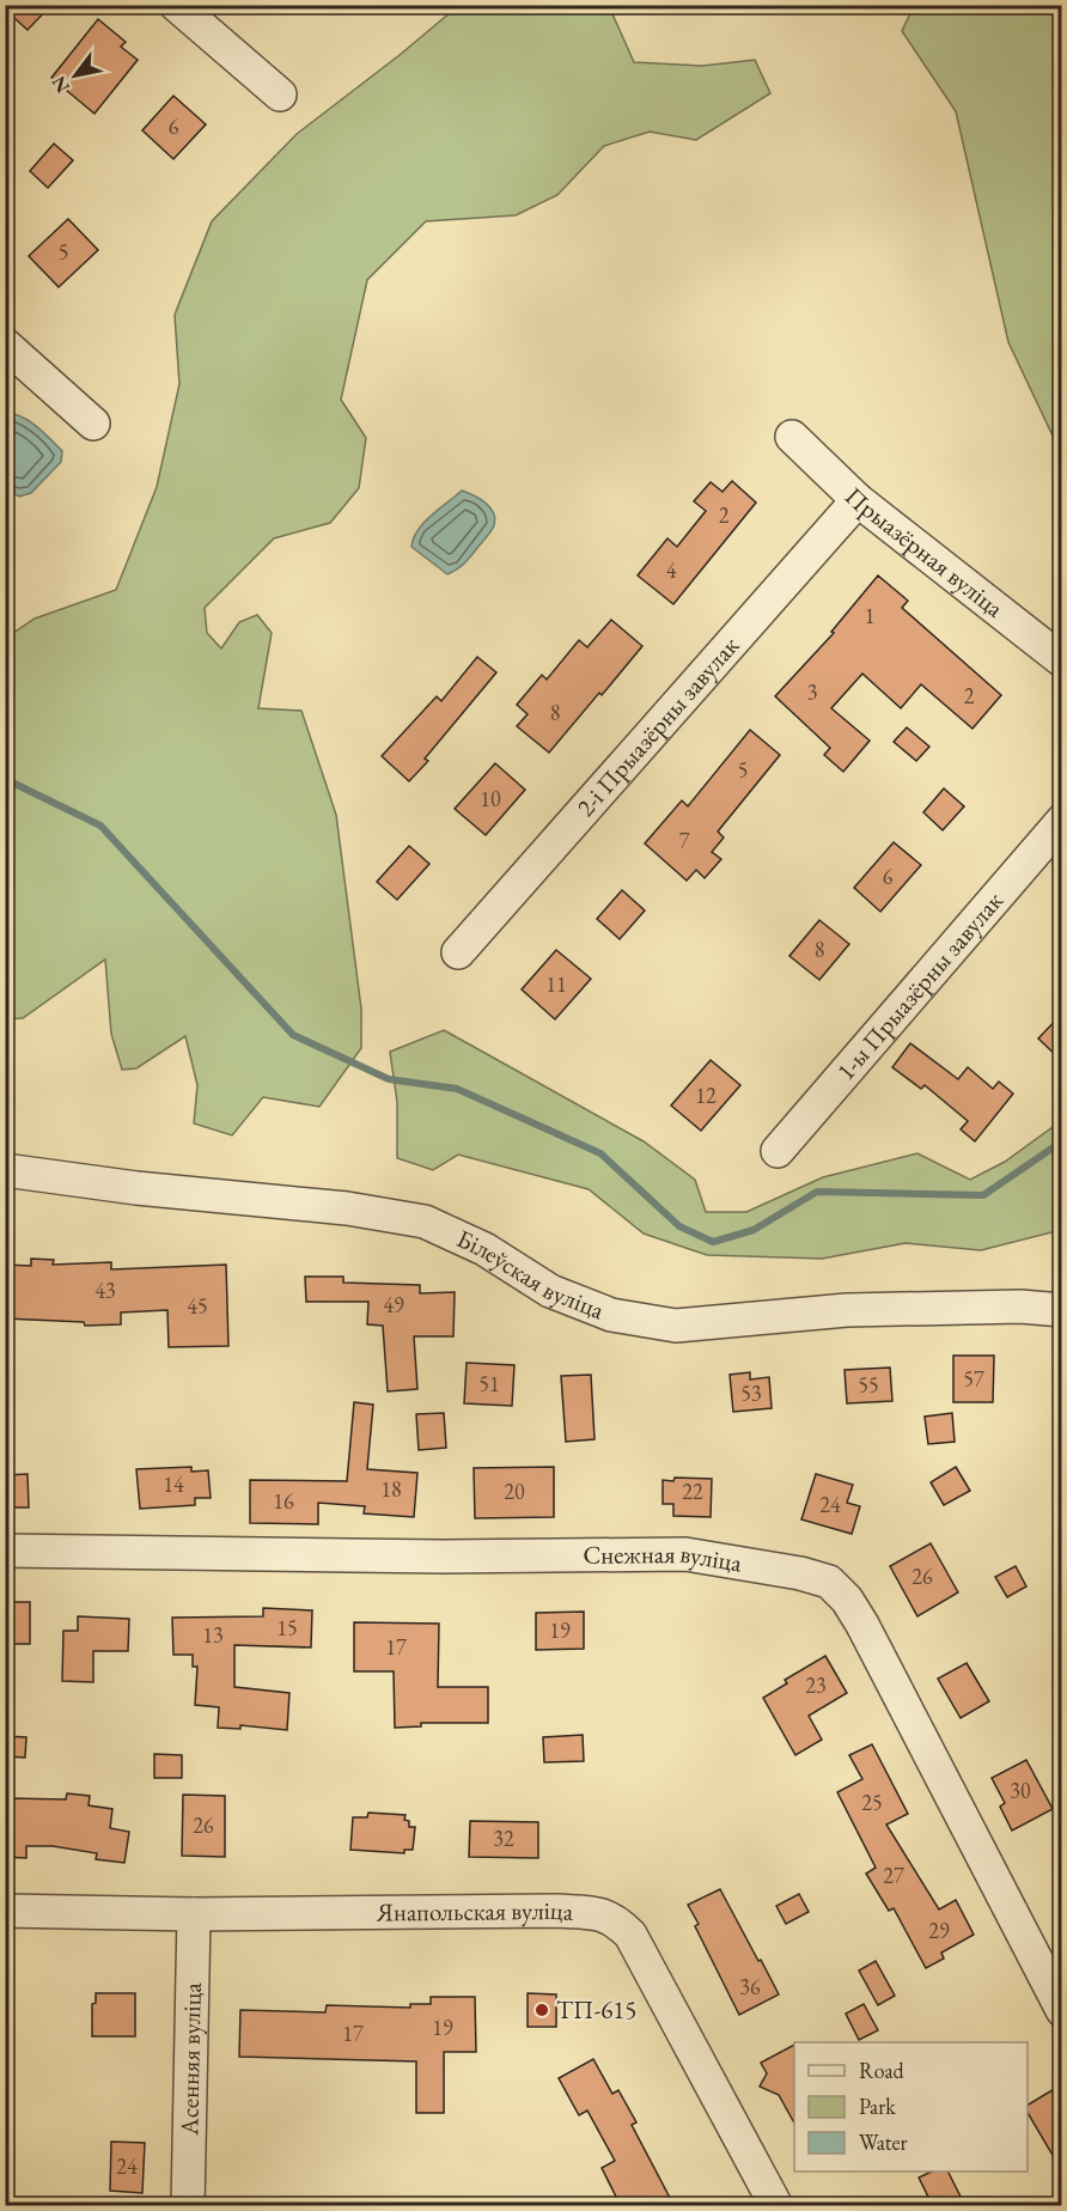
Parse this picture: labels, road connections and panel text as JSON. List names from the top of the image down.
{
  "streets": {
    "street": [
      "Прыазёрная вуліца",
      "2-і Прыазёрны завулак",
      "1-ы Прыазёрны завулак",
      "Білеўская вуліца",
      "Снежная вуліца",
      "Янапольская вуліца",
      "Асенняя вуліца"
    ]
  },
  "crossings": [
    ["Прыазёрная вуліца", "2-і Прыазёрны завулак"],
    ["Янапольская вуліца", "Асенняя вуліца"]
  ],
  "places": ["ТП-615"],
  "house_numbers": [
    "6",
    "5",
    "2",
    "4",
    "1",
    "3",
    "2",
    "8",
    "5",
    "10",
    "7",
    "6",
    "8",
    "11",
    "12",
    "43",
    "49",
    "45",
    "57",
    "51",
    "55",
    "53",
    "14",
    "18",
    "20",
    "22",
    "16",
    "24",
    "26",
    "15",
    "19",
    "13",
    "17",
    "23",
    "30",
    "25",
    "26",
    "32",
    "27",
    "29",
    "36",
    "19",
    "17",
    "24"
  ],
  "legend": ["Road", "Park", "Water"],
  "north": "bottom left"
}
